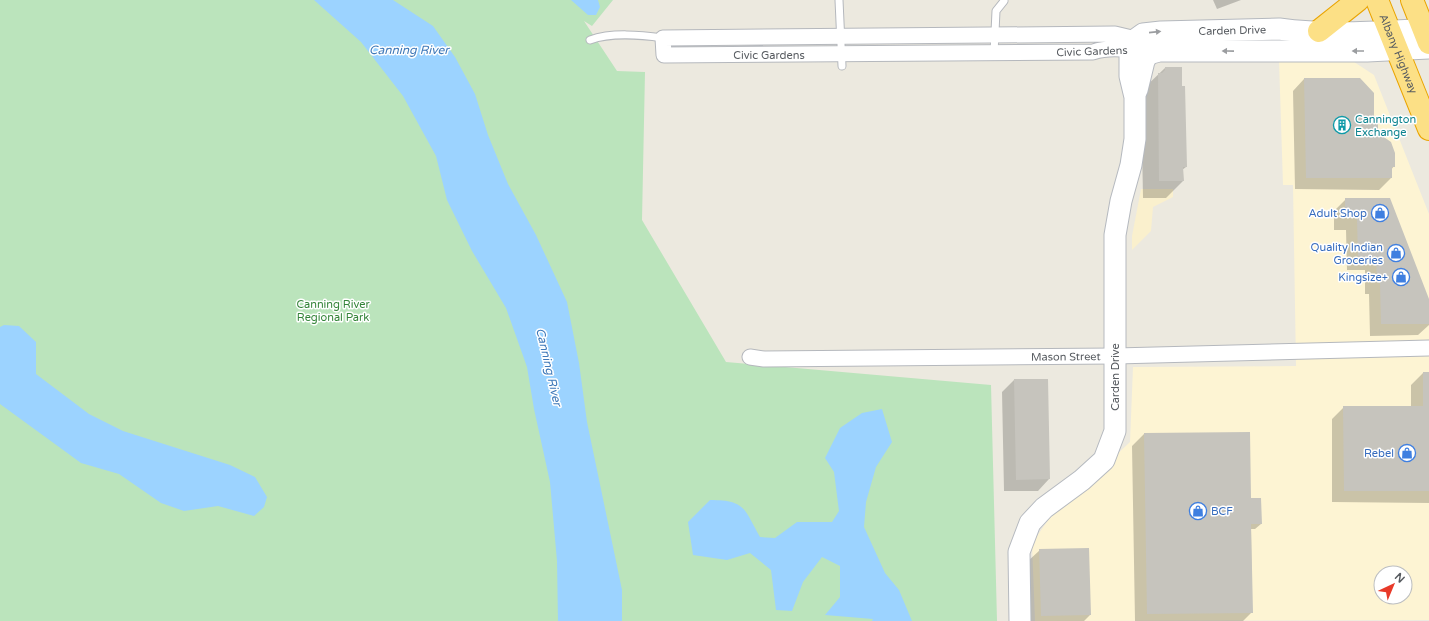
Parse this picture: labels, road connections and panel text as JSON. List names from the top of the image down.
{
  "streets": {
    "highway": ["Albany Highway"],
    "street": ["Carden Drive", "Civic Gardens", "Mason Street"]
  },
  "crossings": [
    ["Carden Drive", "Civic Gardens"],
    ["Carden Drive", "Albany Highway"],
    ["Carden Drive", "Mason Street"]
  ],
  "water": ["Canning River"],
  "parks": ["Canning River Regional Park"],
  "places": {
    "building": ["Cannington Exchange"],
    "shop": [
      "Adult Shop",
      "Quality Indian Groceries",
      "Kingsize+",
      "Rebel",
      "BCF"
    ]
  },
  "north": "top right"
}
